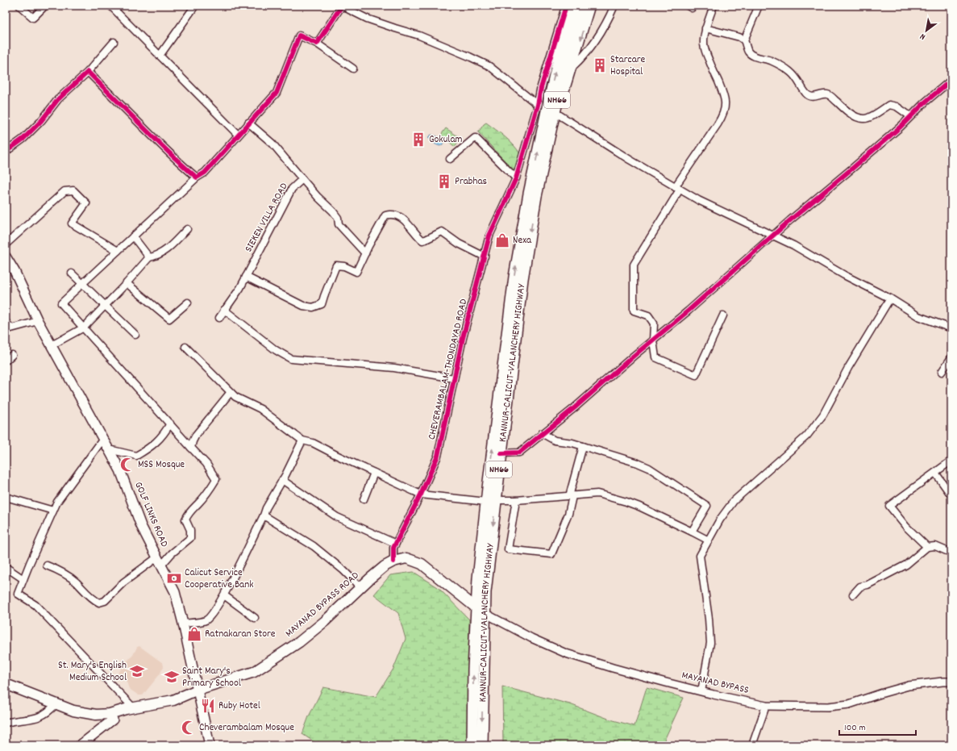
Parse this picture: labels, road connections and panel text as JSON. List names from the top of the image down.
{
  "streets": {
    "highway": ["NH66", "KANNUR-CALICUT-VALANCHERY HIGHWAY"],
    "main road": ["GOLF LINKS ROAD", "MAYANAD BYPASS ROAD"],
    "street": ["SIEKEN VILLA ROAD", "CHEVERAMBALAM-THONDAYAD ROAD", "MAYANAD BYPASS"]
  },
  "crossings": [
    ["KANNUR-CALICUT-VALANCHERY HIGHWAY", "MAYANAD BYPASS ROAD"],
    ["KANNUR-CALICUT-VALANCHERY HIGHWAY", "MAYANAD BYPASS"],
    ["CHEVERAMBALAM-THONDAYAD ROAD", "MAYANAD BYPASS ROAD"],
    ["GOLF LINKS ROAD", "MAYANAD BYPASS ROAD"],
    ["MAYANAD BYPASS ROAD", "MAYANAD BYPASS"]
  ],
  "places": {
    "building": ["Starcare Hospital", "Gokulam", "Prabhas"],
    "shop": ["Nexa", "Ratnakaran Store"],
    "mosque": ["MSS Mosque", "Cheverambalam Mosque"],
    "bank": ["Calicut Service Cooperative Bank"],
    "school or university": ["St. Mary's English Medium School", "Saint Mary's Primary School"],
    "restaurant": ["Ruby Hotel"]
  },
  "scale_bar": "100 m",
  "north": "bottom left"
}
